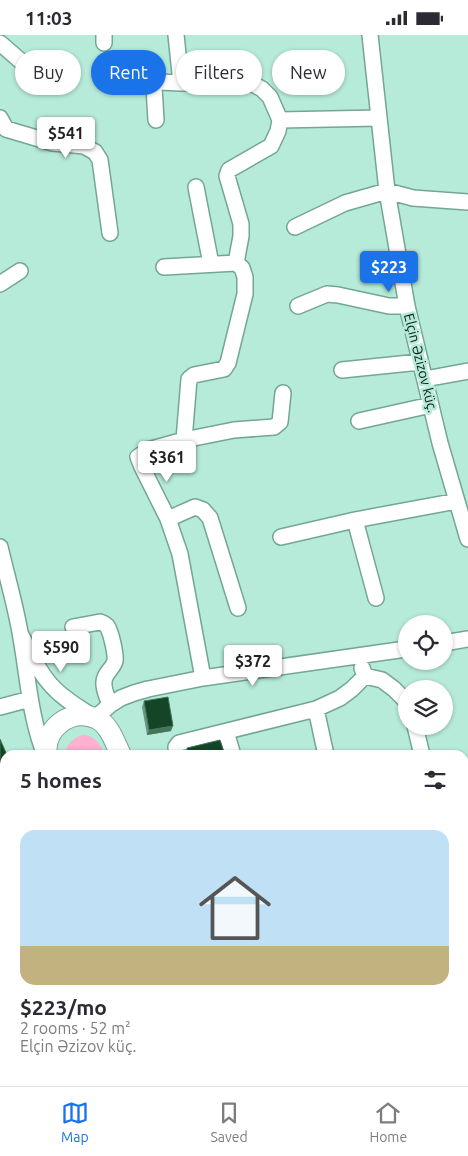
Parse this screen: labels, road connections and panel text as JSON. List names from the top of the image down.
{
  "streets": {
    "street": ["Elçin Əzizov küç."]
  },
  "page": {
    "status": "11:03",
    "chip": [
      "Buy",
      "Rent",
      "Filters",
      "New"
    ],
    "price": [
      "$541",
      "$223",
      "$361",
      "$590",
      "$372"
    ],
    "heading": "5 homes",
    "list": [
      {
        "name": "$223/mo",
        "note": "2 rooms · 52 m² · Elçin Əzizov küç."
      }
    ],
    "tabs": ["Map", "Saved", "Home"]
  }
}
